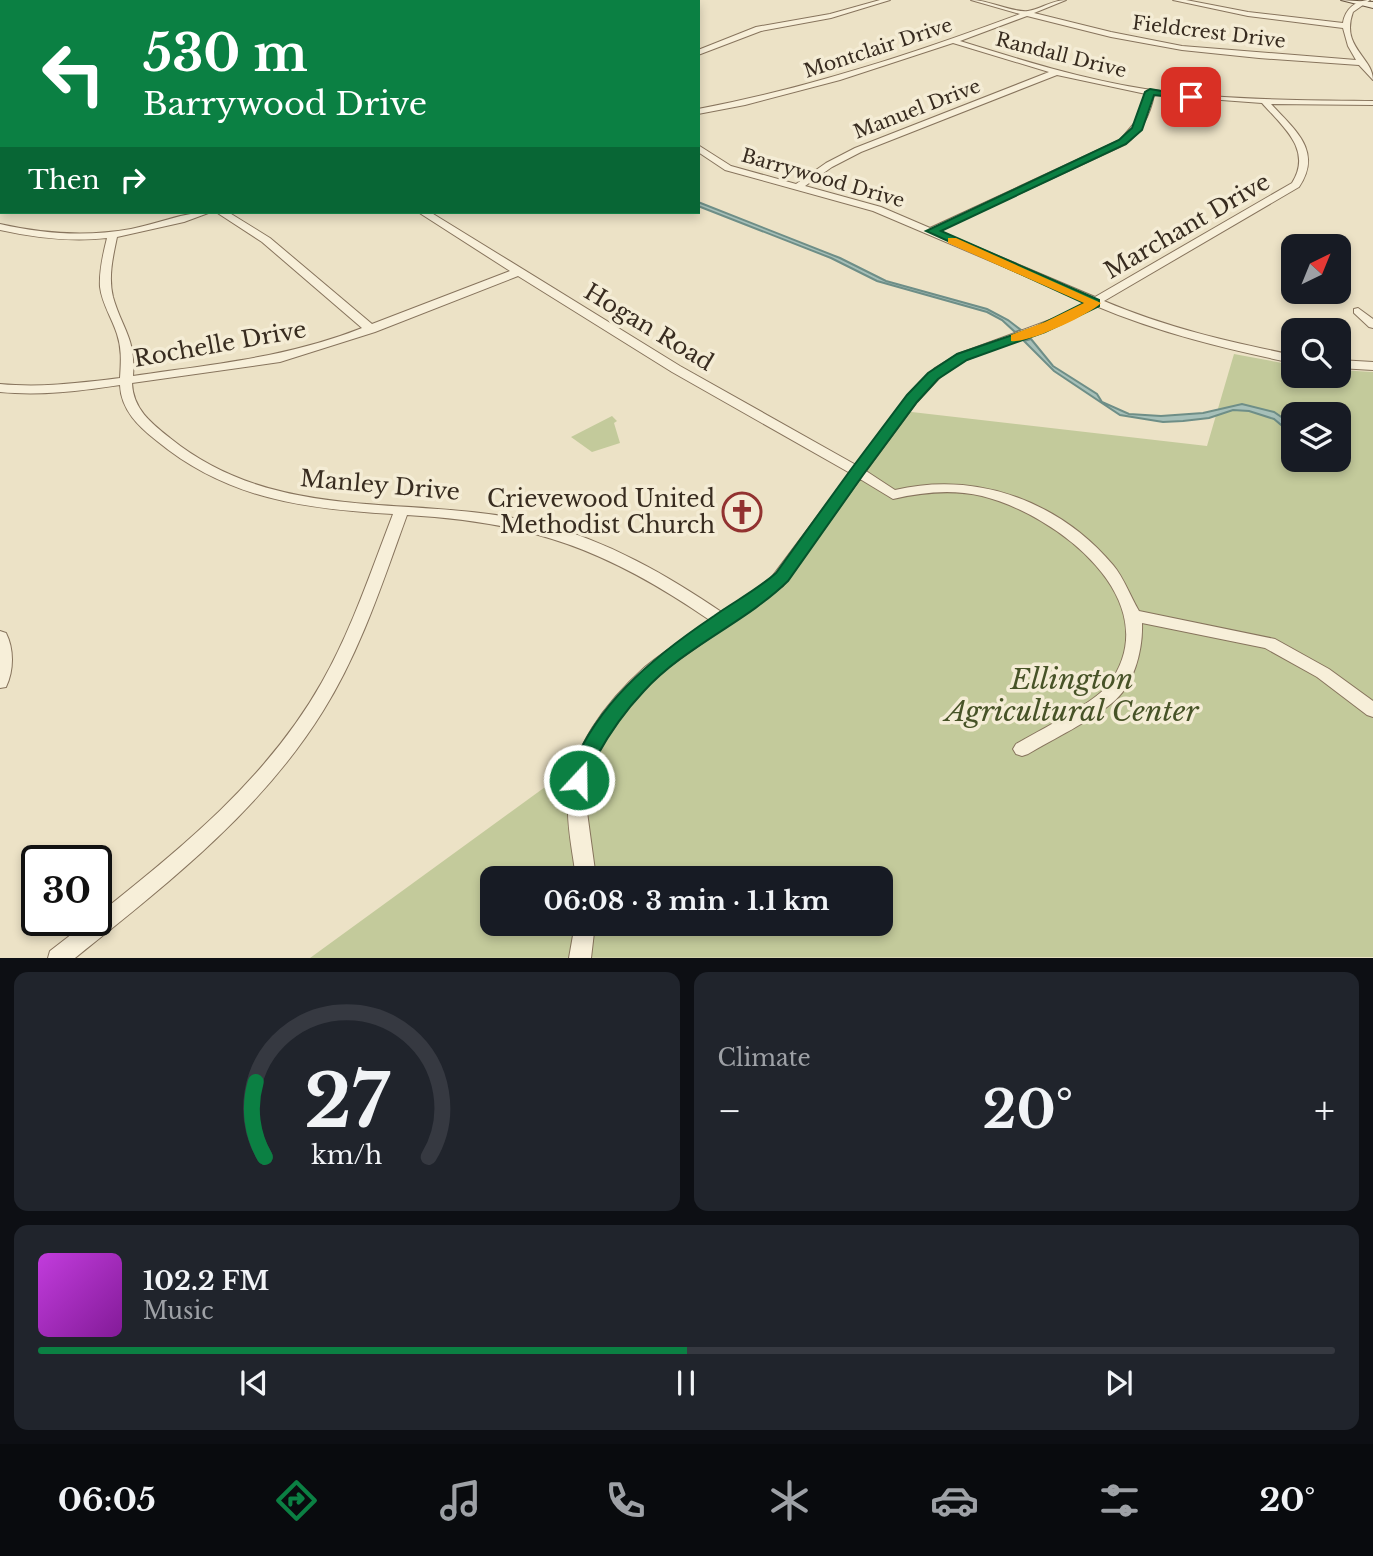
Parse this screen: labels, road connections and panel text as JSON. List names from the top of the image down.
{
  "streets": {
    "street": [
      "Fieldcrest Drive",
      "Montclair Drive",
      "Randall Drive",
      "Manuel Drive",
      "Barrywood Drive",
      "Marchant Drive",
      "Hogan Road",
      "Rochelle Drive",
      "Manley Drive"
    ]
  },
  "crossings": [
    ["Fieldcrest Drive", "Montclair Drive"],
    ["Montclair Drive", "Randall Drive"],
    ["Randall Drive", "Manuel Drive"],
    ["Randall Drive", "Marchant Drive"],
    ["Manuel Drive", "Barrywood Drive"],
    ["Barrywood Drive", "Marchant Drive"],
    ["Marchant Drive", "Hogan Road"],
    ["Marchant Drive", "Manley Drive"],
    ["Hogan Road", "Rochelle Drive"],
    ["Rochelle Drive", "Manley Drive"]
  ],
  "parks": ["Ellington Agricultural Center"],
  "places": {
    "church": ["Crievewood United Methodist Church"]
  },
  "north": "top right",
  "page": {
    "turn": ["530 m", "Barrywood Drive"],
    "then": "Then",
    "limit": "30",
    "trip": "06:08 · 3 min · 1.1 km",
    "tile": "Climate",
    "heat": ["−", "20°", "+"],
    "song": ["102.2 FM", "Music"],
    "tabs": ["06:05", "20°"],
    "gauge": ["27", "km/h"]
  }
}
